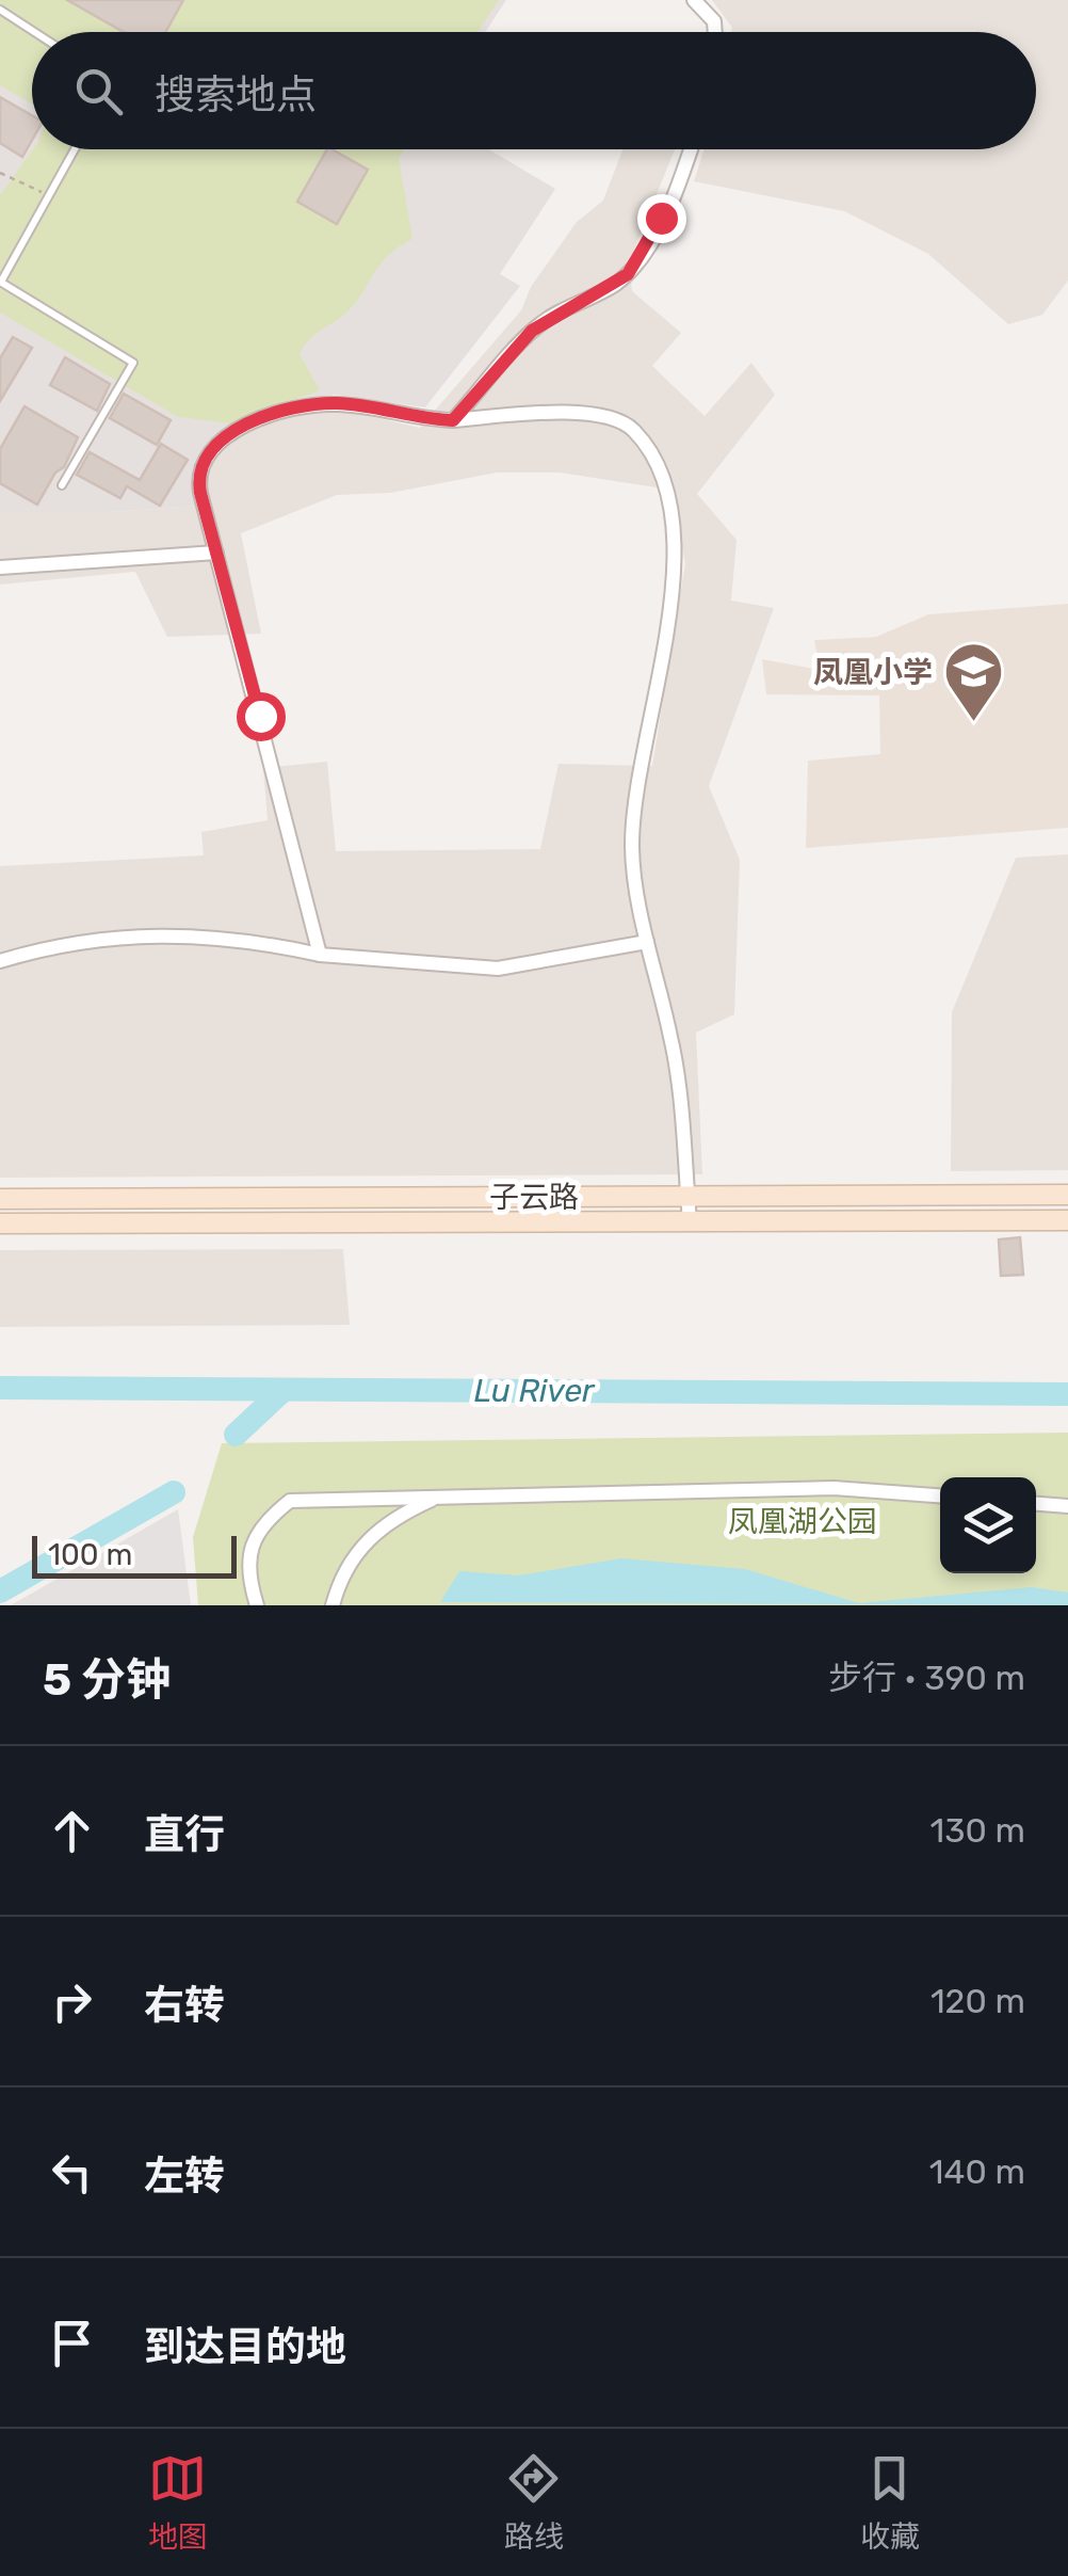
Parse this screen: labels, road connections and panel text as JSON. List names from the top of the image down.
{
  "streets": {
    "main road": ["子云路"]
  },
  "water": ["Lu River"],
  "parks": ["凤凰湖公园"],
  "places": {
    "school or university": ["凤凰小学"]
  },
  "scale_bar": "100 m",
  "page": {
    "search": "搜索地点",
    "scale": "100 m",
    "heading": ["5 分钟", "步行 · 390 m"],
    "list": [
      ["直行", "130 m"],
      ["右转", "120 m"],
      ["左转", "140 m"],
      "到达目的地"
    ],
    "nav": ["地图", "路线", "收藏"]
  }
}
